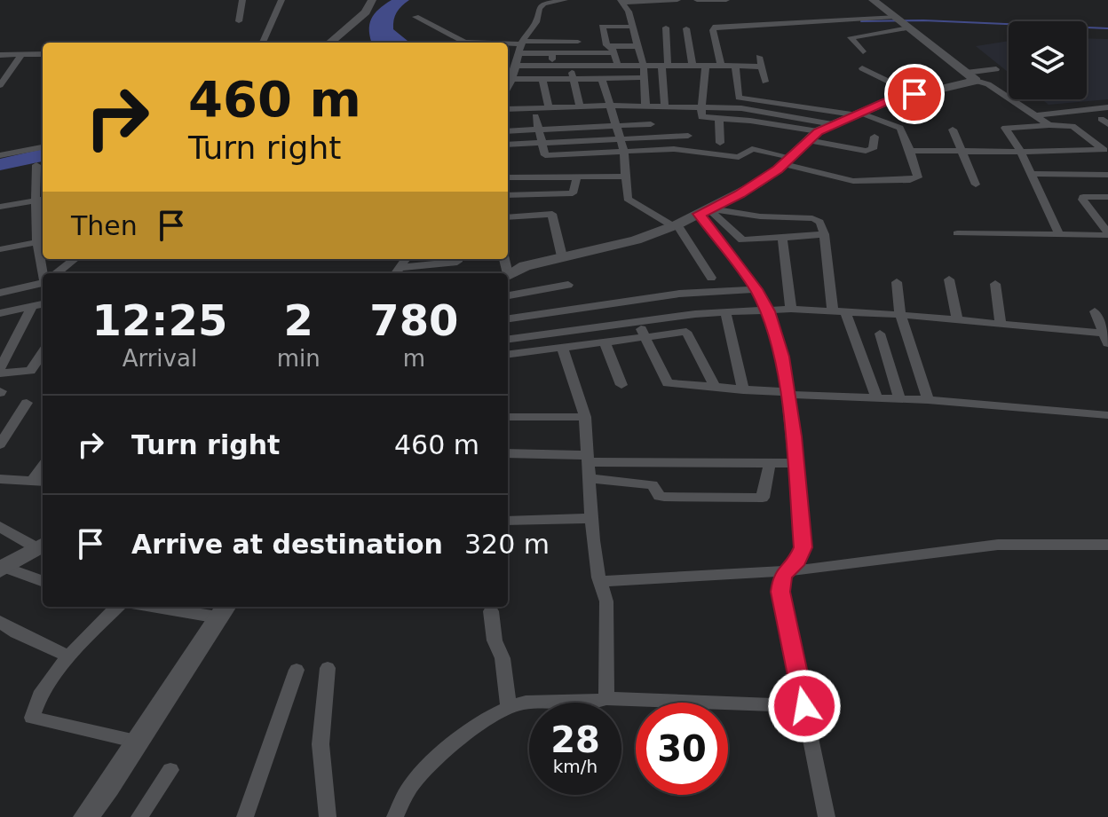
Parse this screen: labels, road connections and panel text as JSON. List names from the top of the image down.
{
  "page": {
    "turn": ["460 m", "Turn right"],
    "then": "Then",
    "eta": [
      "12:25",
      "Arrival",
      "2",
      "min",
      "780",
      "m"
    ],
    "list": [
      {
        "name": "Turn right",
        "value": "460 m"
      },
      {
        "name": "Arrive at destination",
        "value": "320 m"
      }
    ],
    "speed": "28 km/h",
    "limit": "30"
  }
}
